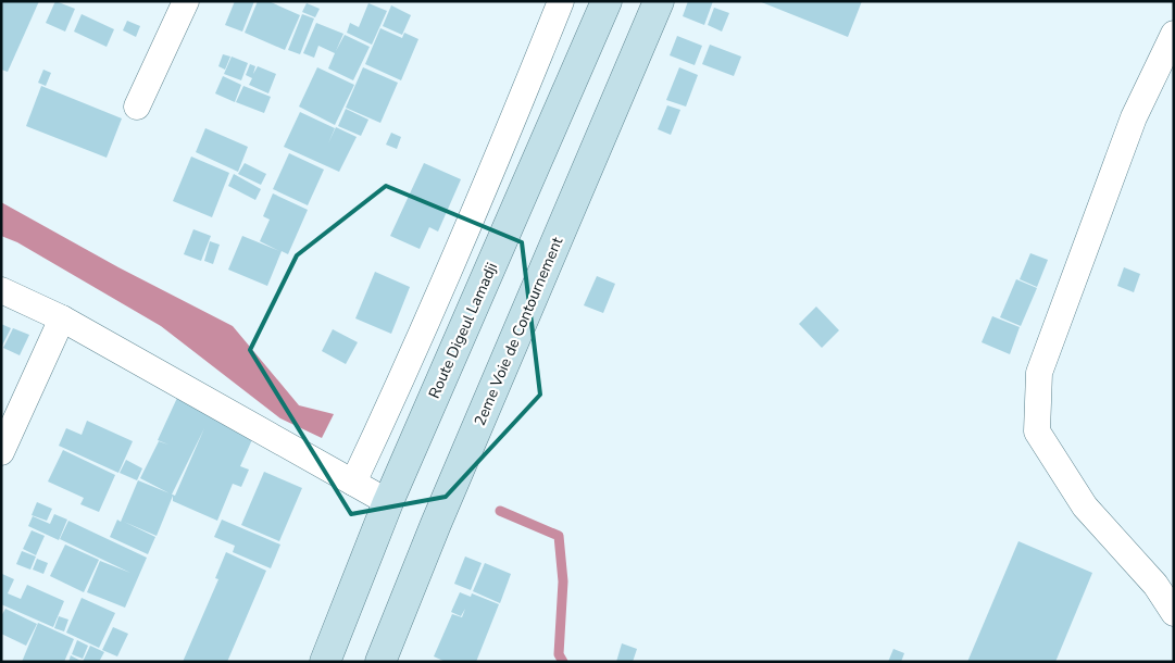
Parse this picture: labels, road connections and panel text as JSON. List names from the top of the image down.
{
  "streets": {
    "main road": ["Route Digeul Lamadji", "2eme Voie de Contournement"]
  }
}
